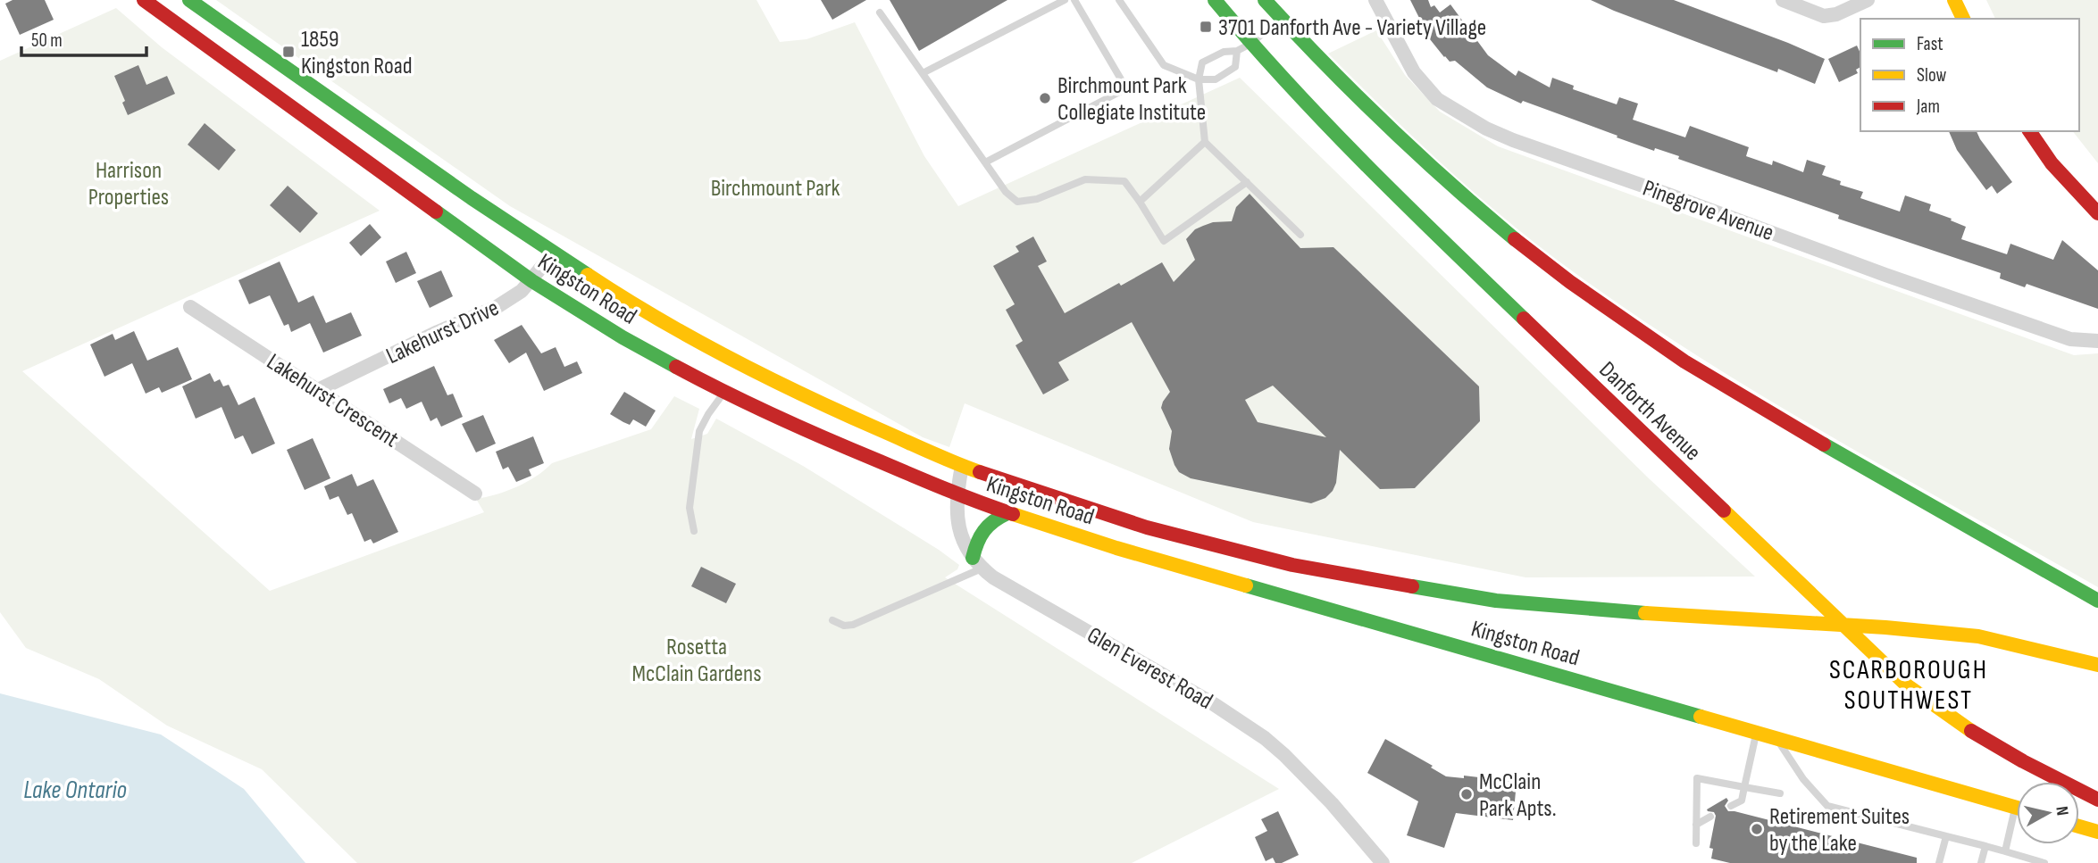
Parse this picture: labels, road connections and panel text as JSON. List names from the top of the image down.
{
  "streets": {
    "main road": ["Kingston Road", "Danforth Avenue"],
    "street": [
      "Pinegrove Avenue",
      "Lakehurst Drive",
      "Lakehurst Crescent",
      "Glen Everest Road"
    ]
  },
  "crossings": [
    ["Kingston Road", "Lakehurst Drive"],
    ["Kingston Road", "Glen Everest Road"],
    ["Lakehurst Drive", "Lakehurst Crescent"]
  ],
  "districts": ["SCARBOROUGH SOUTHWEST"],
  "water": ["Lake Ontario"],
  "parks": ["Harrison Properties", "Birchmount Park", "Rosetta McClain Gardens"],
  "places": {
    "transit": ["3701 Danforth Ave - Variety Village", "1859 Kingston Road"],
    "other": ["Birchmount Park Collegiate Institute", "McClain Park Apts.", "Retirement Suites by the Lake"]
  },
  "legend": ["Fast", "Slow", "Jam"],
  "scale_bar": "50 m",
  "north": "right"
}
